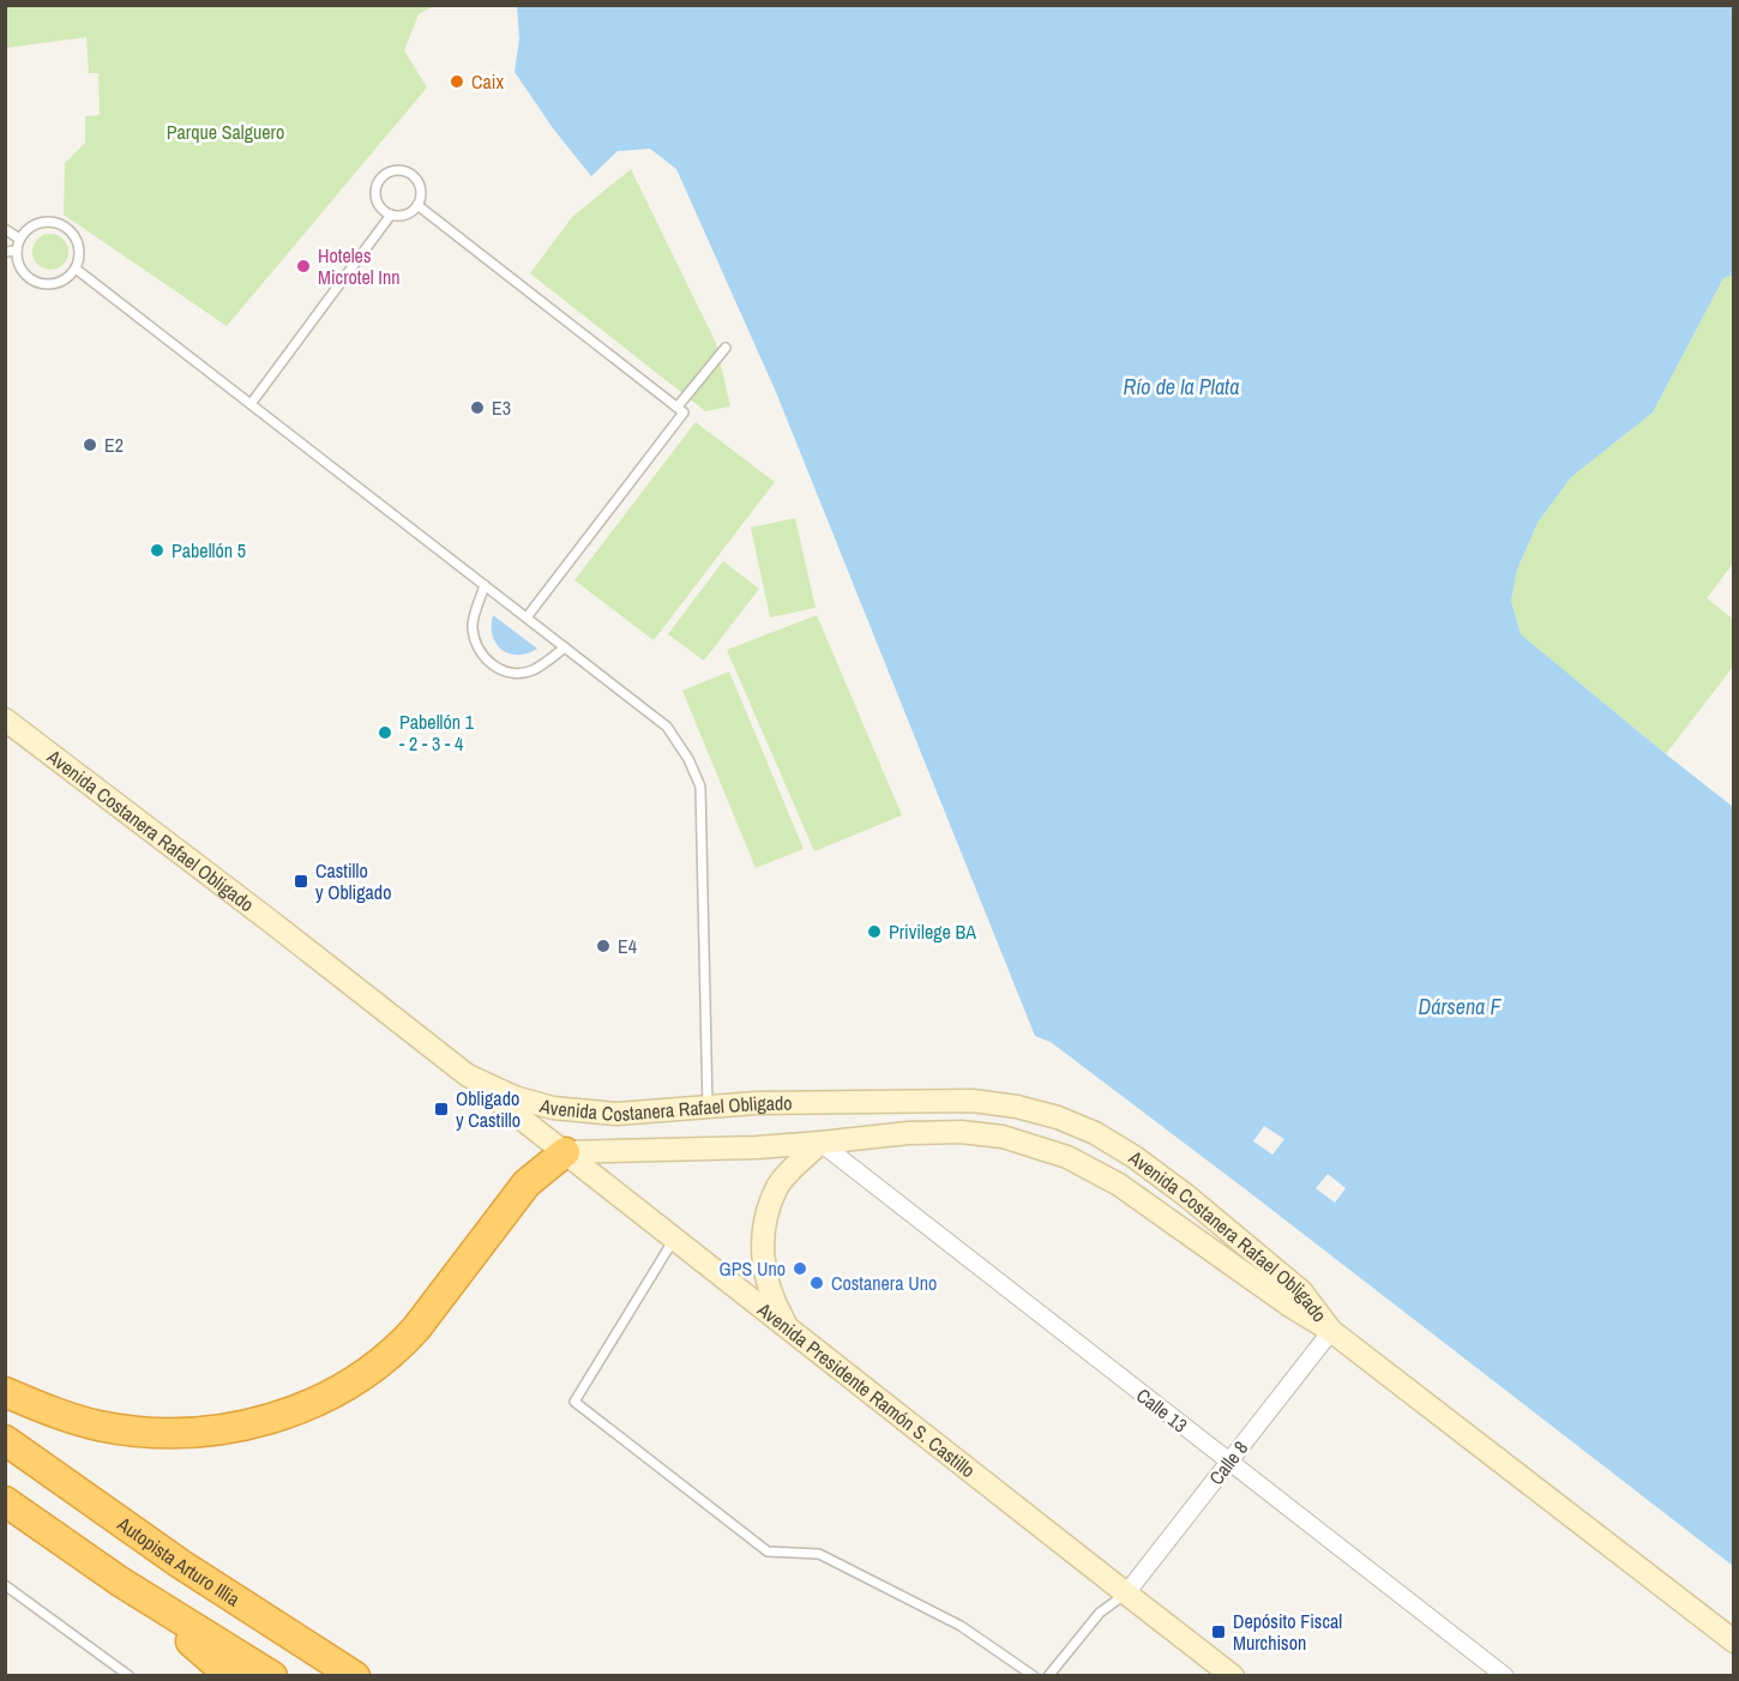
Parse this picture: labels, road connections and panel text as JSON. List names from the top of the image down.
{
  "streets": {
    "highway": ["Autopista Arturo Illia"],
    "main road": ["Avenida Costanera Rafael Obligado", "Avenida Presidente Ramón S. Castillo"],
    "street": ["Calle 13", "Calle 8"]
  },
  "crossings": [
    ["Avenida Costanera Rafael Obligado", "Avenida Presidente Ramón S. Castillo"],
    ["Avenida Costanera Rafael Obligado", "Calle 13"],
    ["Avenida Costanera Rafael Obligado", "Calle 8"],
    ["Avenida Presidente Ramón S. Castillo", "Calle 8"],
    ["Calle 13", "Calle 8"]
  ],
  "water": ["Río de la Plata", "Dársena F"],
  "parks": ["Parque Salguero"],
  "places": {
    "other": [
      "Caix",
      "Hoteles Microtel Inn",
      "E3",
      "E2",
      "Pabellón 5",
      "Pabellón 1 - 2 - 3 - 4",
      "Privilege BA",
      "E4",
      "GPS Uno",
      "Costanera Uno"
    ],
    "transit": ["Castillo y Obligado", "Obligado y Castillo", "Depósito Fiscal Murchison"]
  }
}
